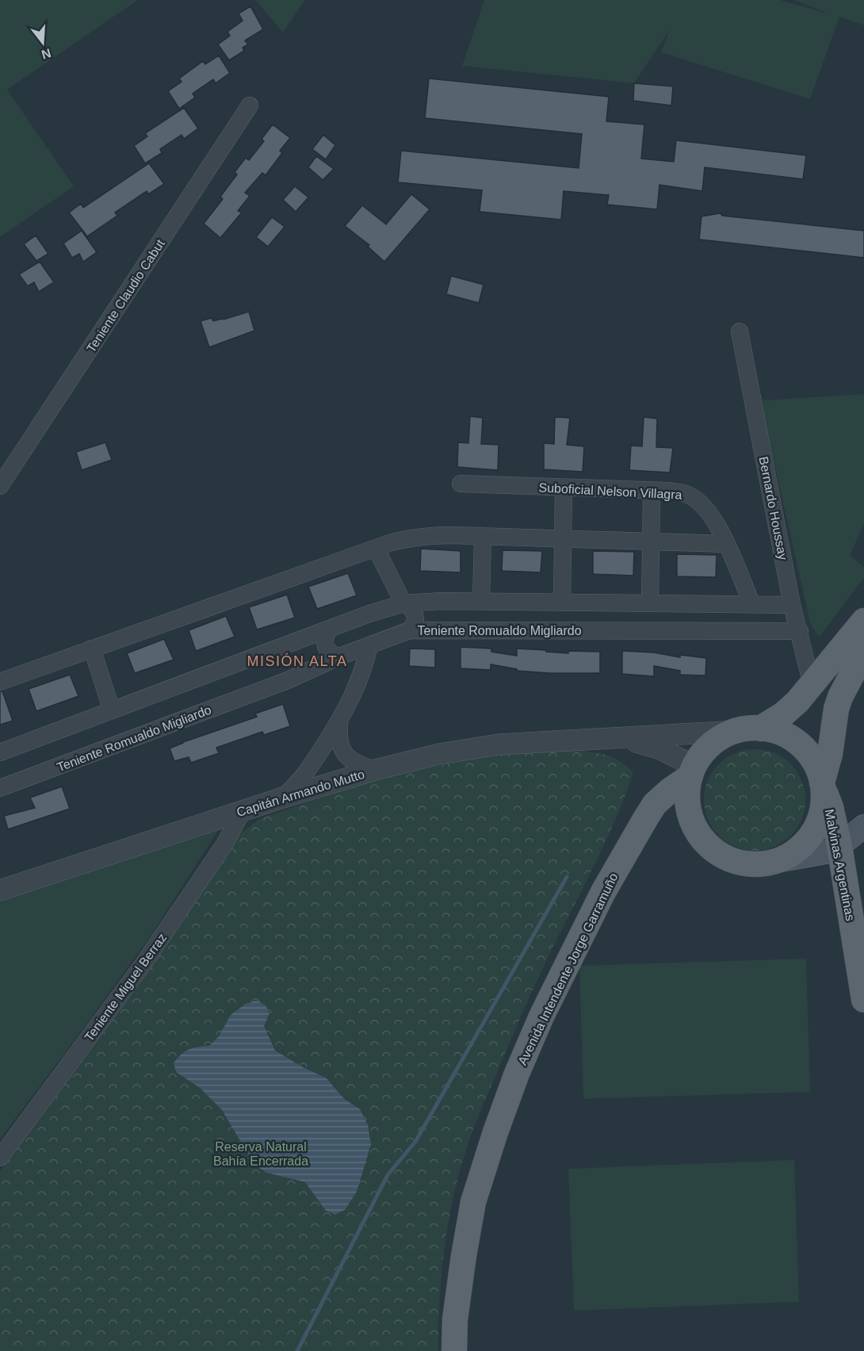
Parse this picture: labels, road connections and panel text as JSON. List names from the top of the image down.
{
  "streets": {
    "main road": ["Malvinas Argentinas", "Avenida Intendente Jorge Garramuño"],
    "street": [
      "Teniente Claudio Cabut",
      "Suboficial Nelson Villagra",
      "Bernardo Houssay",
      "Teniente Romualdo Migliardo",
      "Capitán Armando Mutto",
      "Teniente Miguel Berraz"
    ]
  },
  "crossings": [
    ["Bernardo Houssay", "Teniente Romualdo Migliardo"],
    ["Capitán Armando Mutto", "Malvinas Argentinas"],
    ["Capitán Armando Mutto", "Avenida Intendente Jorge Garramuño"],
    ["Capitán Armando Mutto", "Teniente Miguel Berraz"],
    ["Malvinas Argentinas", "Avenida Intendente Jorge Garramuño"]
  ],
  "districts": ["MISIÓN ALTA"],
  "parks": ["Reserva Natural Bahía Encerrada"],
  "north": "bottom"
}
